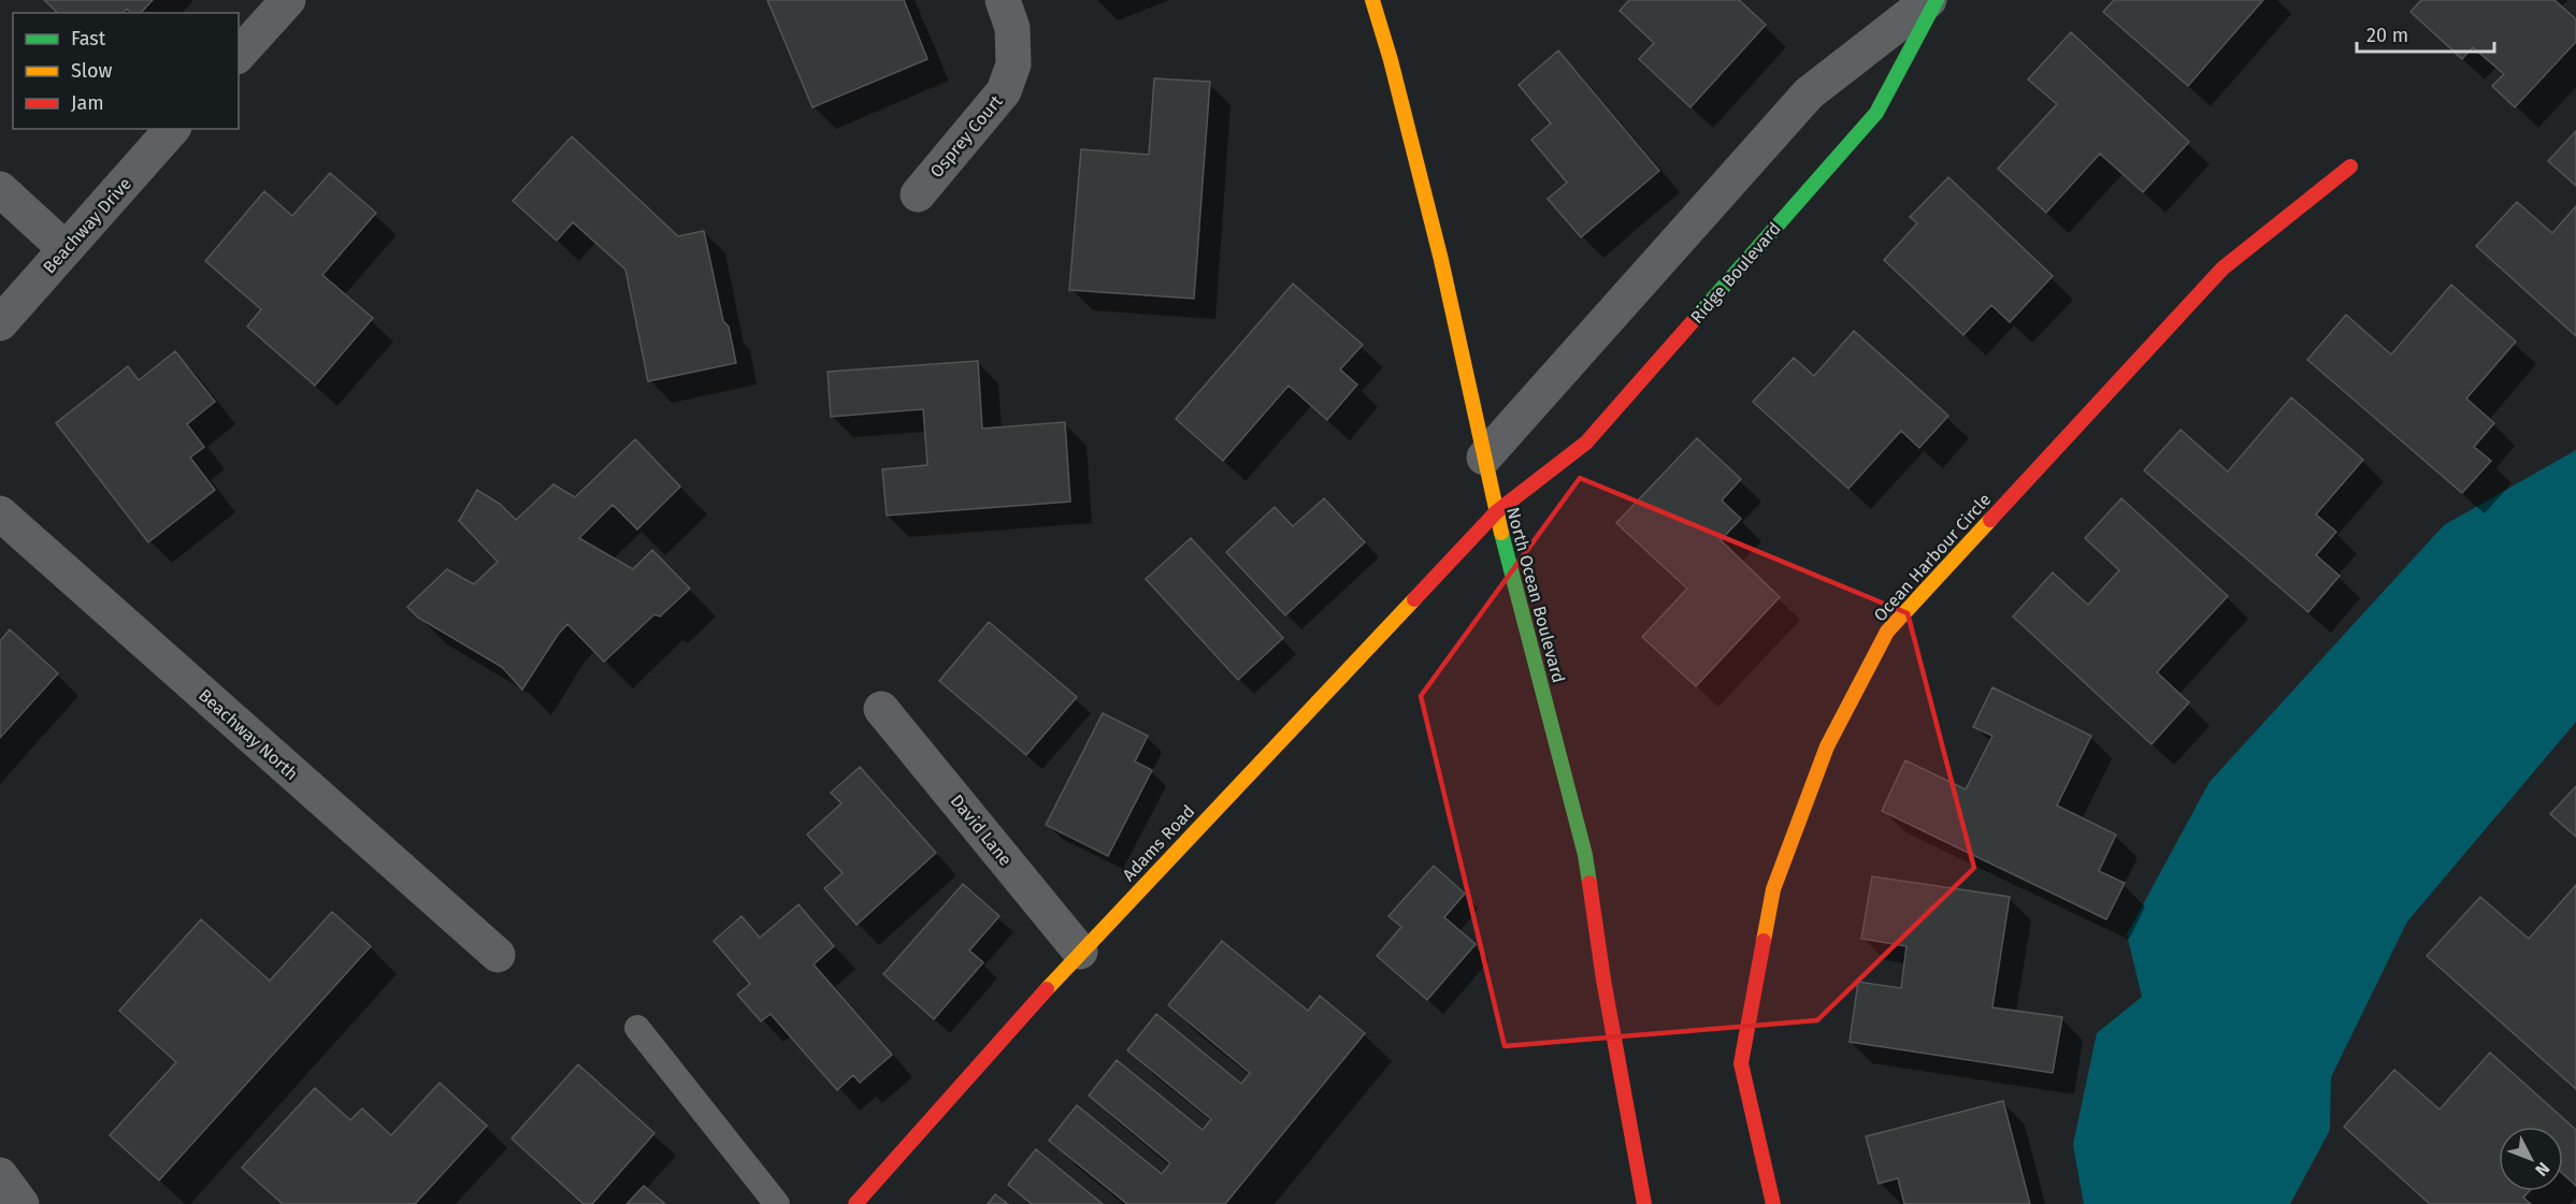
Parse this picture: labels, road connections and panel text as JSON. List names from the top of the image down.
{
  "streets": {
    "street": [
      "Osprey Court",
      "Beachway Drive",
      "Ridge Boulevard",
      "Ocean Harbour Circle",
      "North Ocean Boulevard",
      "Beachway North",
      "David Lane",
      "Adams Road"
    ]
  },
  "crossings": [
    ["Ridge Boulevard", "North Ocean Boulevard"],
    ["Ridge Boulevard", "Adams Road"],
    ["North Ocean Boulevard", "Adams Road"],
    ["David Lane", "Adams Road"]
  ],
  "legend": ["Fast", "Slow", "Jam"],
  "scale_bar": "20 m",
  "north": "bottom right"
}
